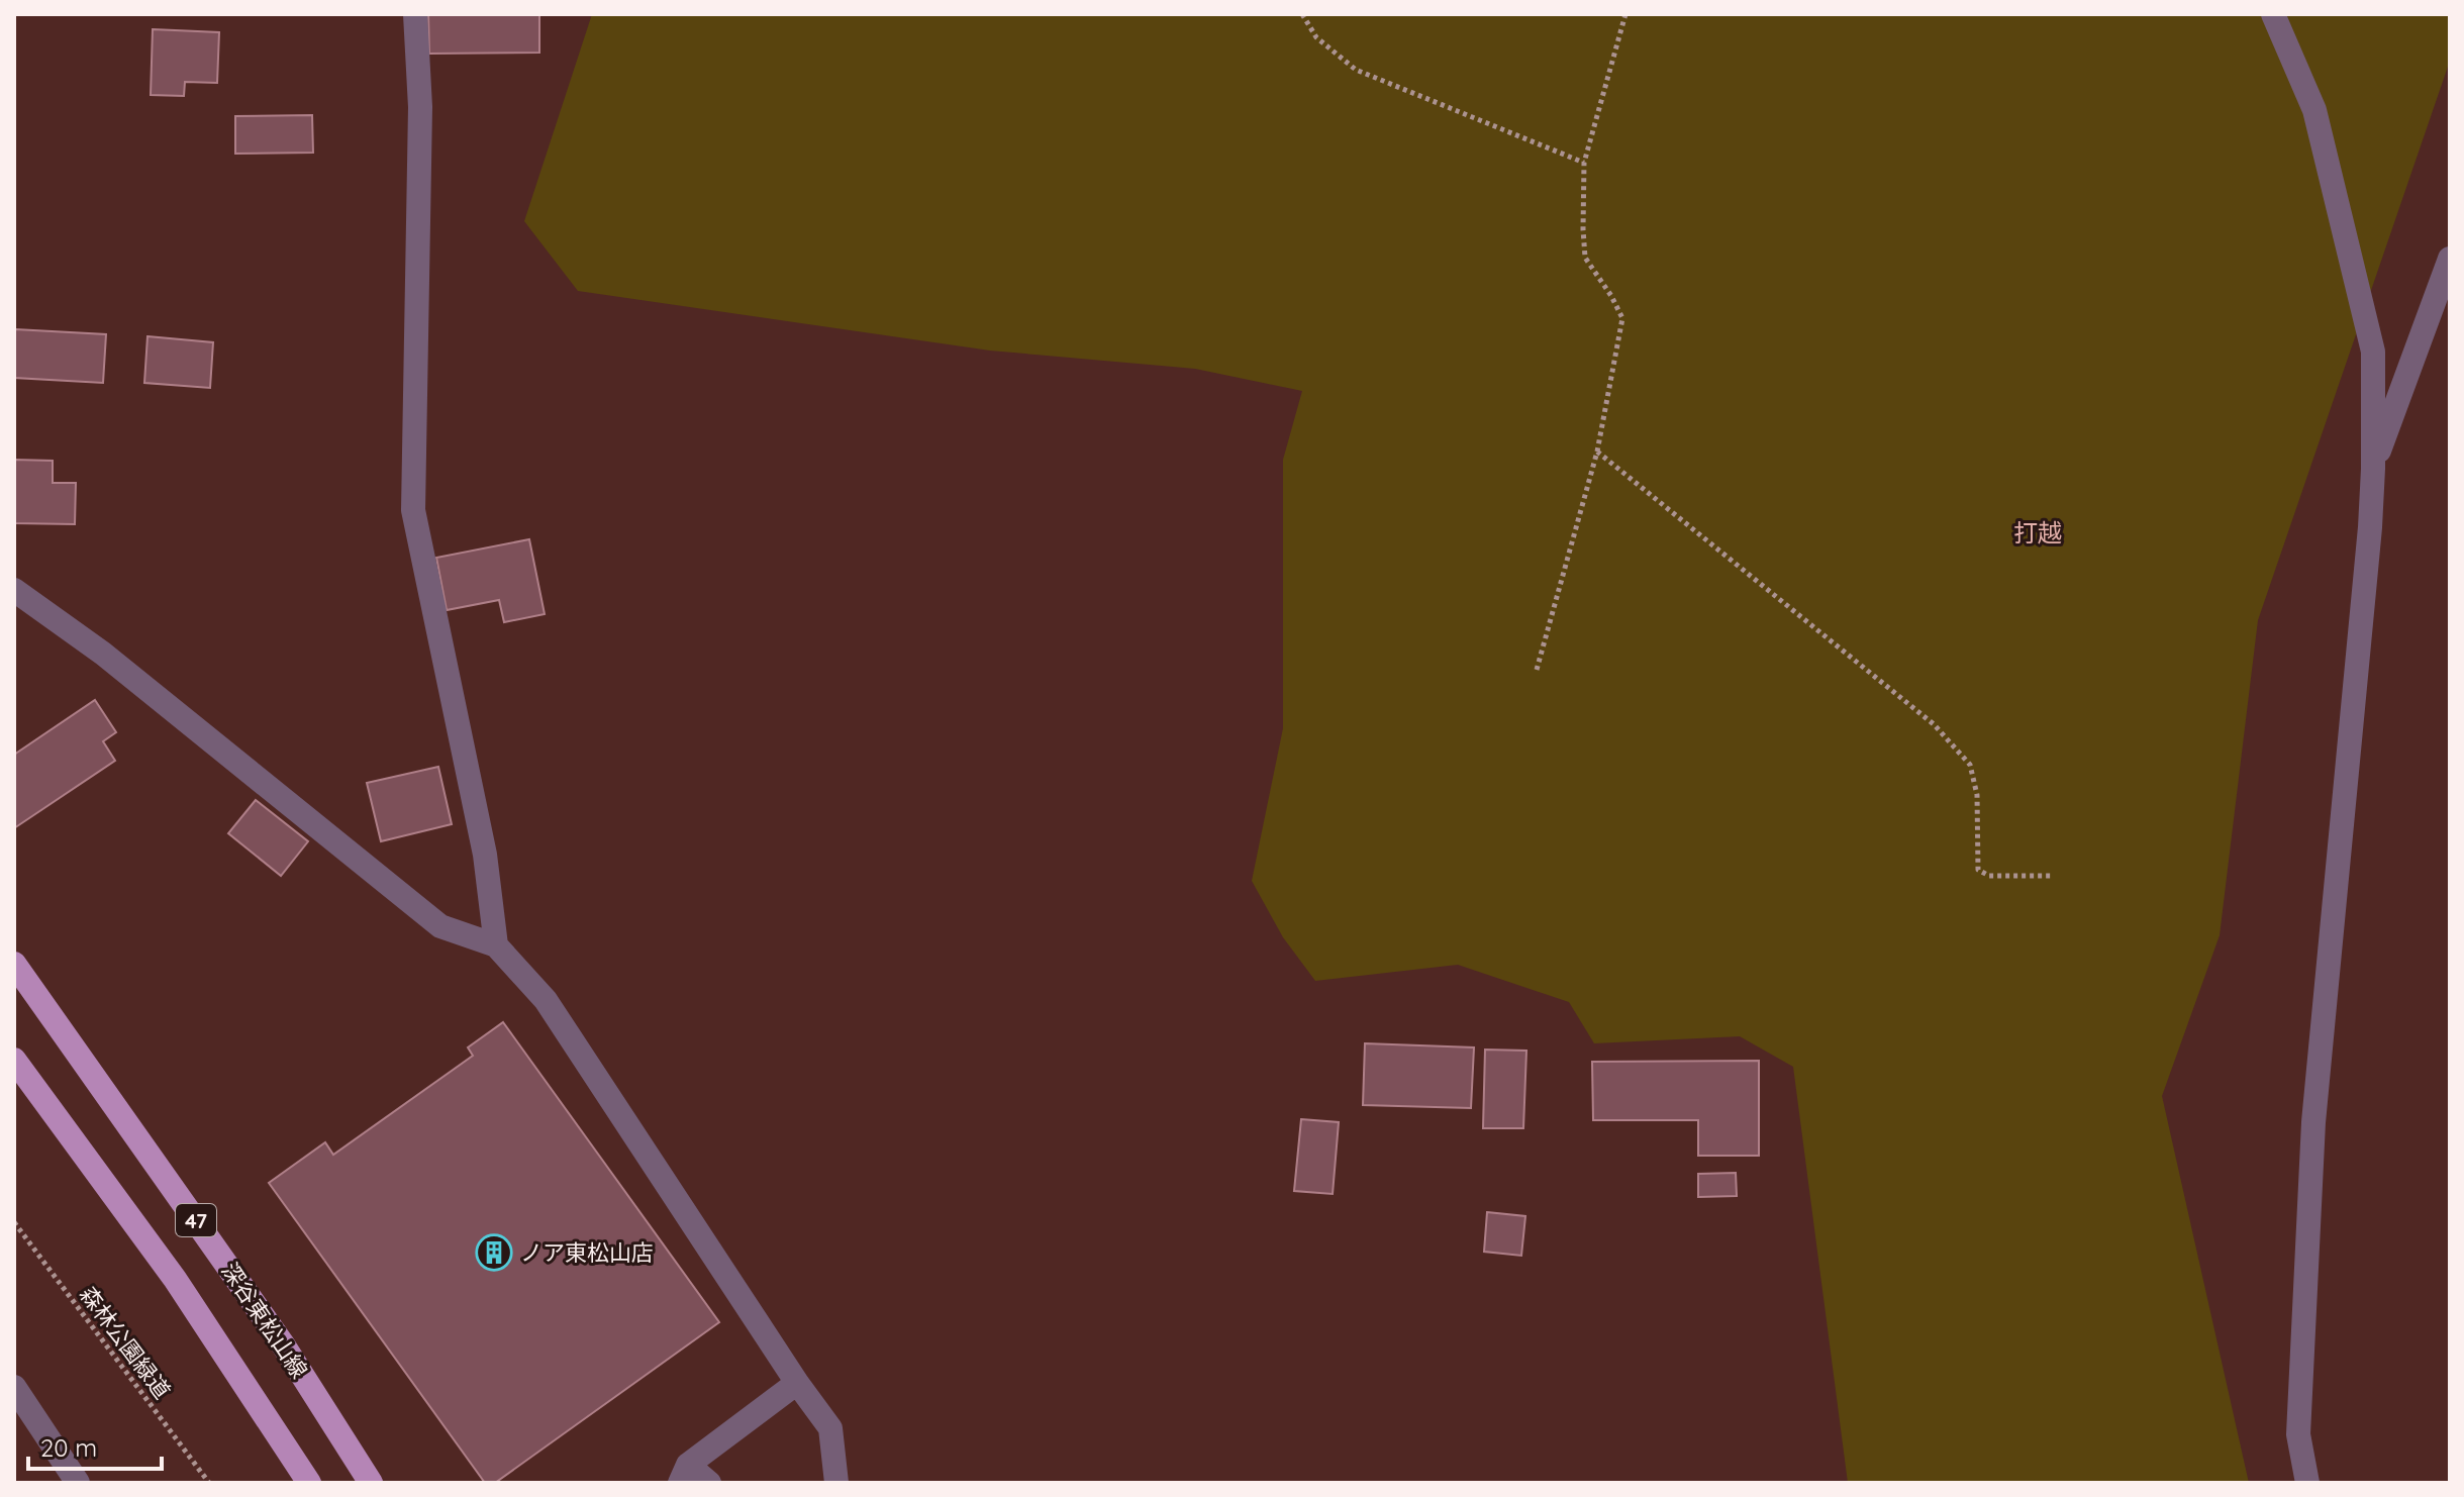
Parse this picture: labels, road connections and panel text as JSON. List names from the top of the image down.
{
  "streets": {
    "main road": ["47", "深谷東松山線"],
    "path": ["森林公園緑道"]
  },
  "districts": ["打越"],
  "places": {
    "building": ["ノア東松山店"]
  },
  "scale_bar": "20 m"
}
